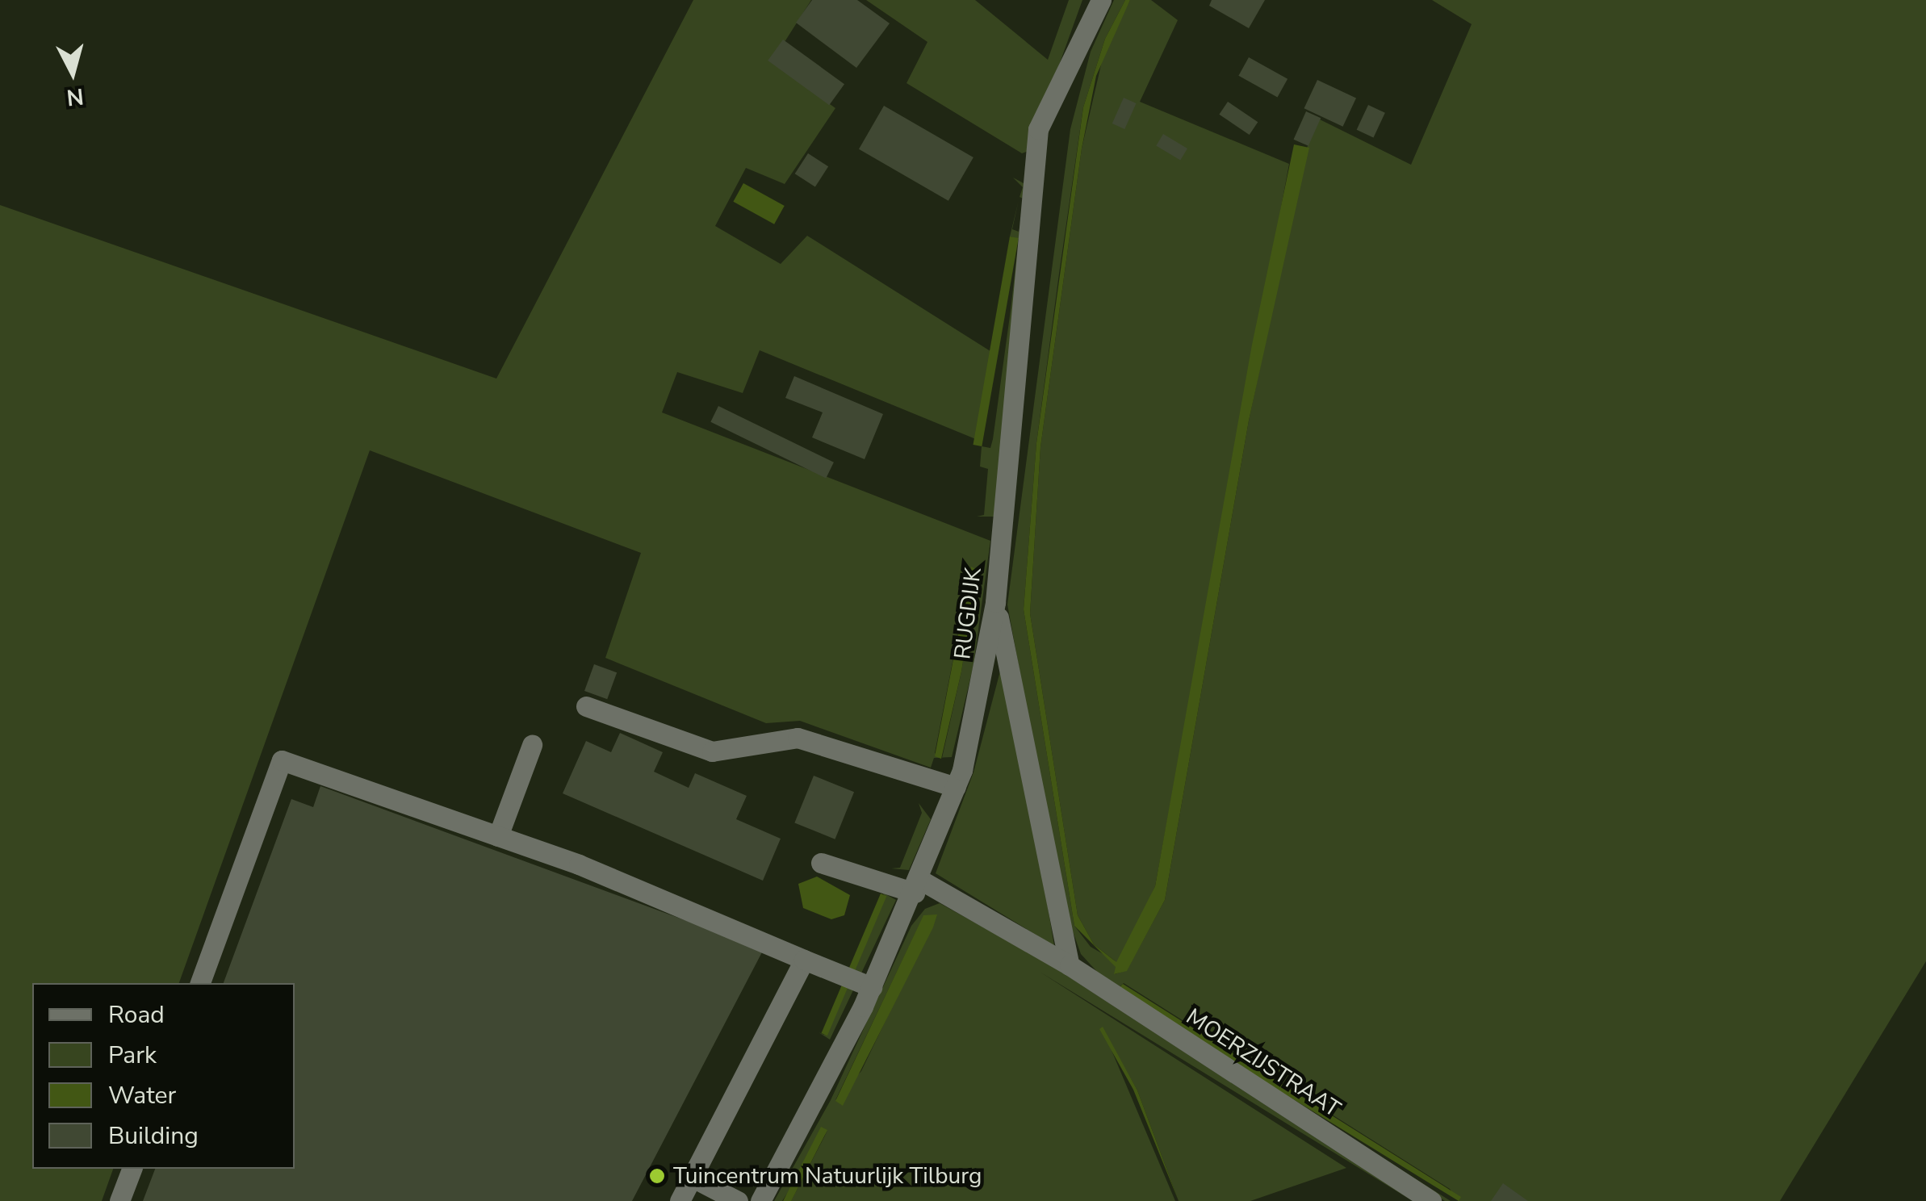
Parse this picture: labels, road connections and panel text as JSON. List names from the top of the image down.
{
  "streets": {
    "street": ["RUGDIJK", "MOERZIJSTRAAT"]
  },
  "crossings": [
    ["RUGDIJK", "MOERZIJSTRAAT"]
  ],
  "places": ["Tuincentrum Natuurlijk Tilburg"],
  "legend": [
    "Road",
    "Park",
    "Water",
    "Building"
  ],
  "north": "bottom"
}
